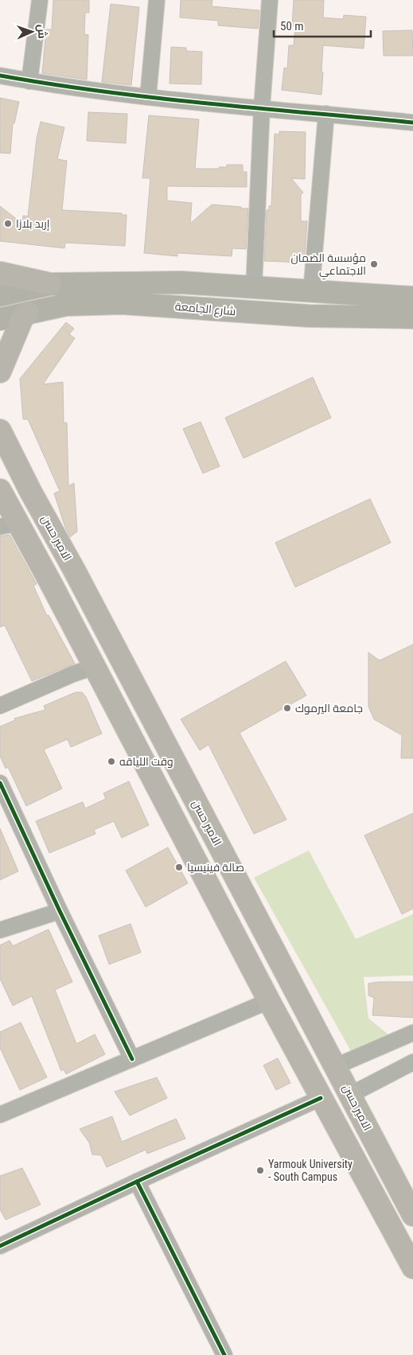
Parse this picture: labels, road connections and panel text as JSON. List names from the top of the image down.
{
  "streets": {
    "main road": ["شارع الجامعة", "الامير حسن"]
  },
  "places": [
    "إربد بلازا",
    "مؤسسة الضمان الاجتماعي",
    "جامعة اليرموك",
    "وقت اللياقه",
    "صالة فينيسيا",
    "Yarmouk University - South Campus"
  ],
  "scale_bar": "50 m",
  "north": "right"
}
